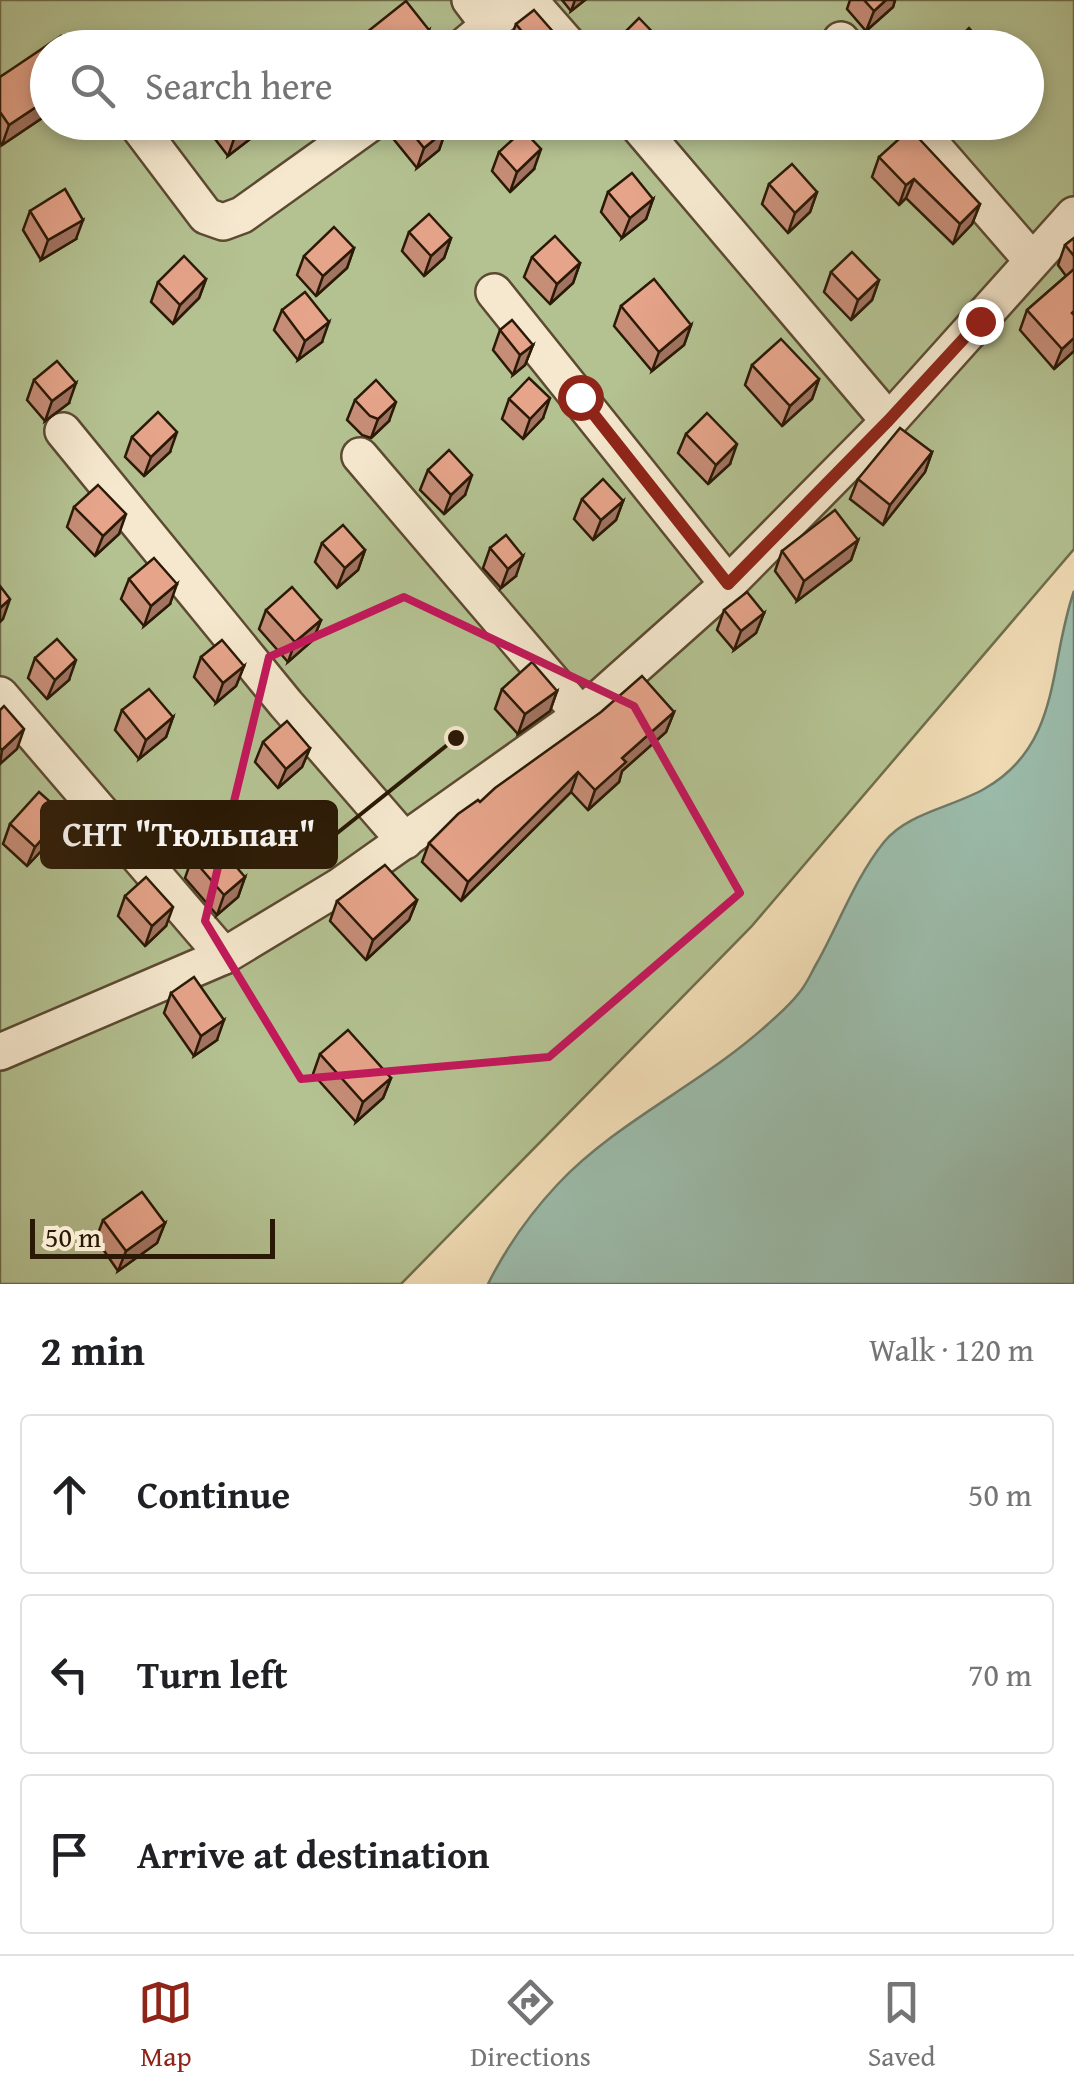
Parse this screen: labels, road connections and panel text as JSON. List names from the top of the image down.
{
  "places": ["СНТ \"Тюльпан\""],
  "scale_bar": "50 m",
  "page": {
    "search": "Search here",
    "scale": "50 m",
    "heading": ["2 min", "Walk · 120 m"],
    "list": [
      ["Continue", "50 m"],
      ["Turn left", "70 m"],
      "Arrive at destination"
    ],
    "nav": ["Map", "Directions", "Saved"]
  }
}
